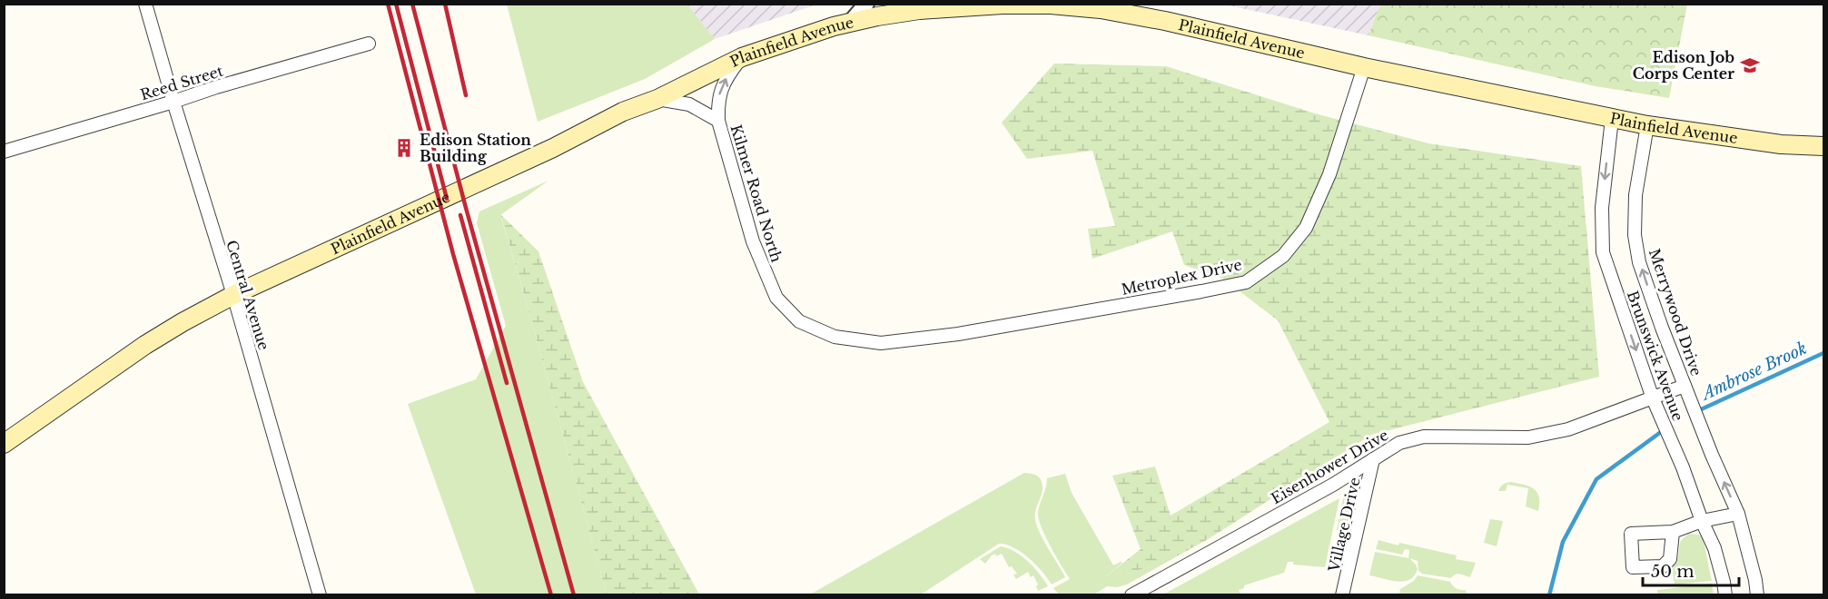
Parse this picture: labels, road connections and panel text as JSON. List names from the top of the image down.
{
  "streets": {
    "main road": ["Plainfield Avenue"],
    "street": [
      "Reed Street",
      "Kilmer Road North",
      "Metroplex Drive",
      "Central Avenue",
      "Merrywood Drive",
      "Brunswick Avenue",
      "Eisenhower Drive",
      "Village Drive"
    ]
  },
  "crossings": [
    ["Plainfield Avenue", "Kilmer Road North"],
    ["Plainfield Avenue", "Metroplex Drive"],
    ["Plainfield Avenue", "Central Avenue"],
    ["Plainfield Avenue", "Merrywood Drive"],
    ["Plainfield Avenue", "Brunswick Avenue"],
    ["Reed Street", "Central Avenue"],
    ["Kilmer Road North", "Metroplex Drive"],
    ["Merrywood Drive", "Eisenhower Drive"],
    ["Brunswick Avenue", "Eisenhower Drive"],
    ["Eisenhower Drive", "Village Drive"]
  ],
  "one_way": ["Merrywood Drive", "Brunswick Avenue"],
  "water": ["Ambrose Brook"],
  "places": {
    "school or university": ["Edison Job Corps Center"],
    "building": ["Edison Station Building"]
  },
  "scale_bar": "50 m"
}
